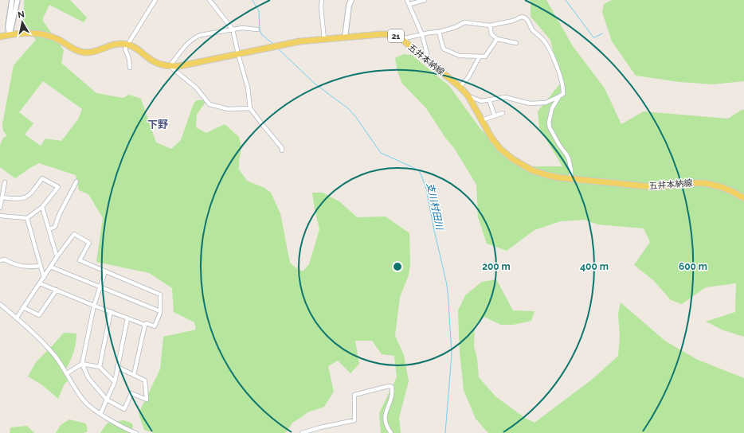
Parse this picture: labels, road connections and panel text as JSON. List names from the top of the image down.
{
  "streets": {
    "main road": ["21", "五井本納線"]
  },
  "districts": ["下野"],
  "water": ["支川村田川"],
  "north": "top",
  "rings": ["200 m", "400 m", "600 m"]
}
